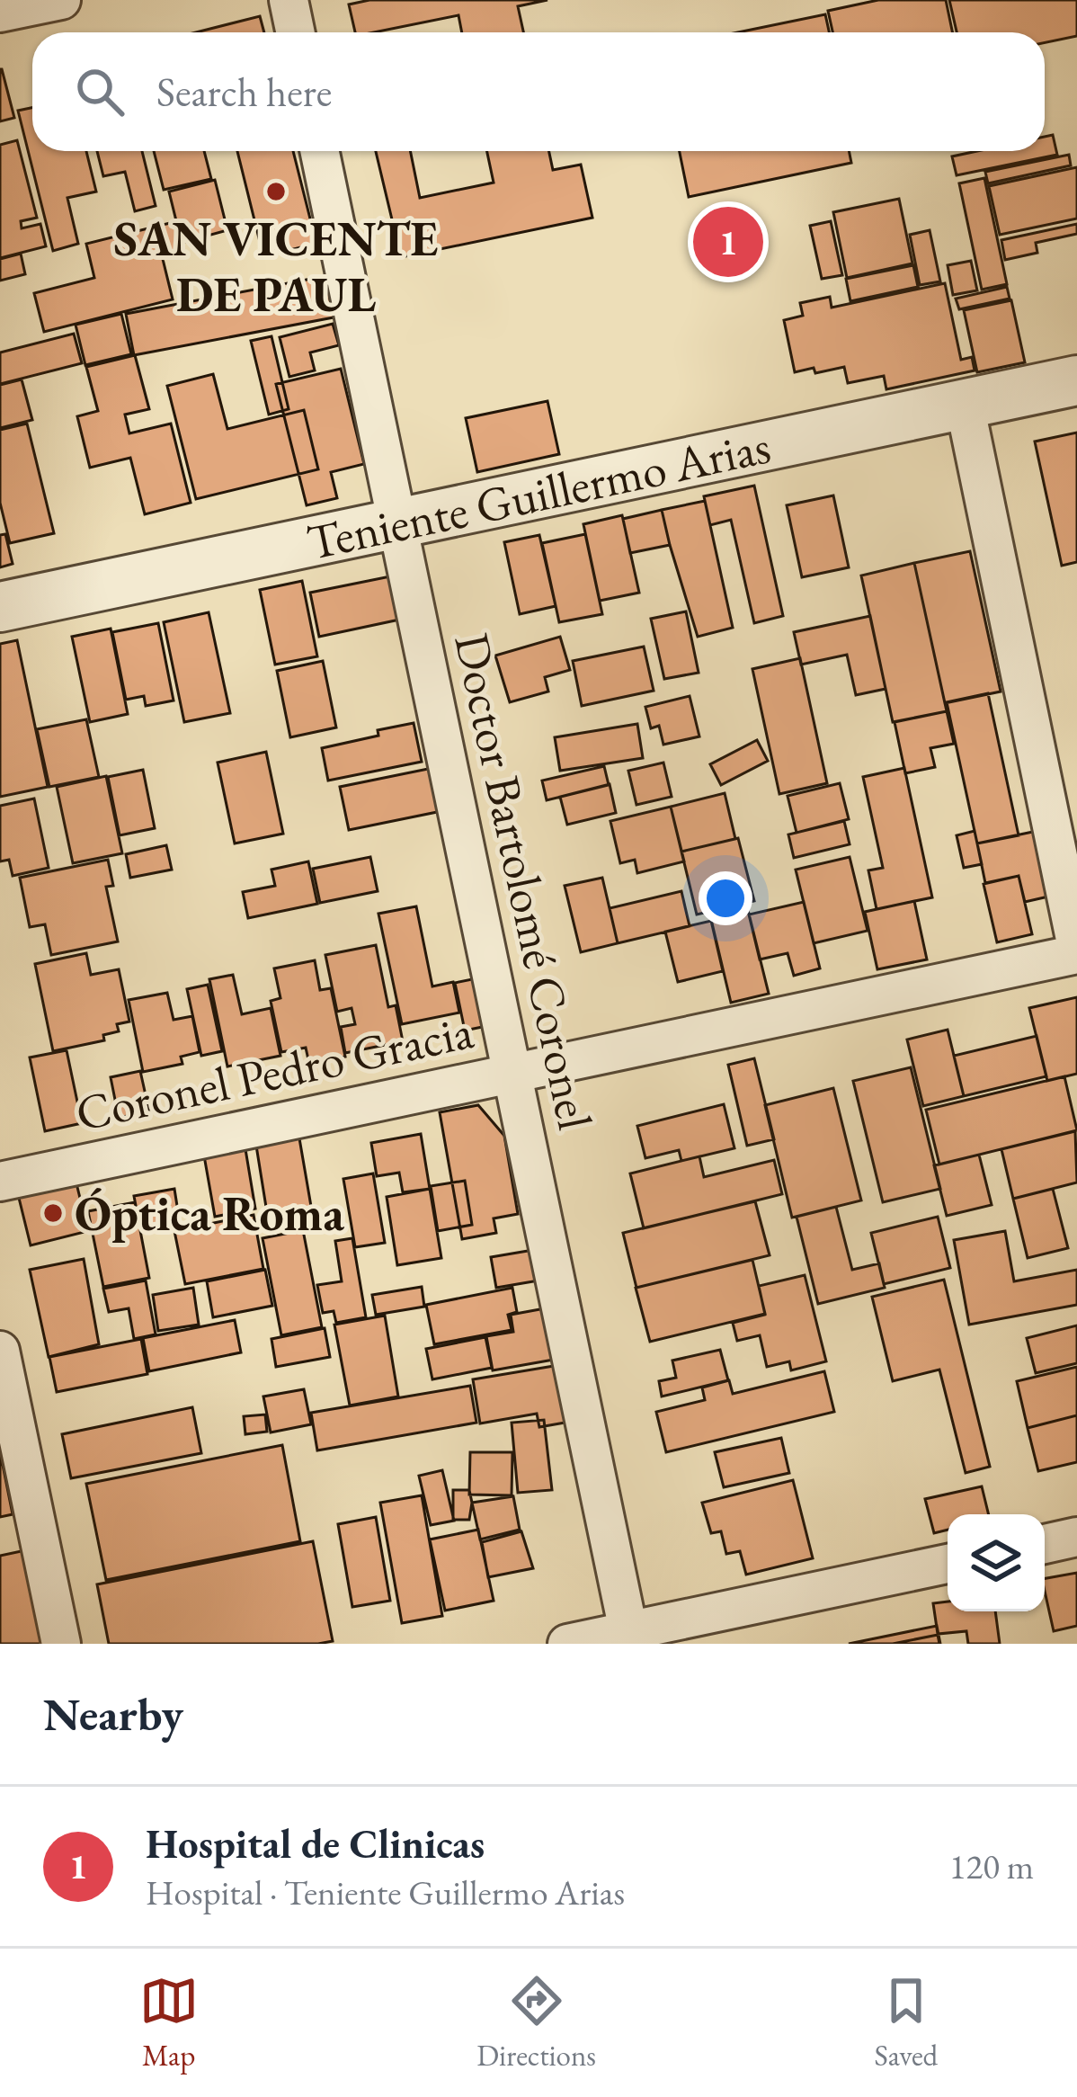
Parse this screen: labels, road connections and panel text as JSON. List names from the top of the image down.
{
  "streets": {
    "street": ["Teniente Guillermo Arias", "Doctor Bartolomé Coronel", "Coronel Pedro Gracia"]
  },
  "crossings": [
    ["Teniente Guillermo Arias", "Doctor Bartolomé Coronel"],
    ["Doctor Bartolomé Coronel", "Coronel Pedro Gracia"]
  ],
  "places": ["SAN VICENTE DE PAUL", "Óptica Roma"],
  "page": {
    "search": "Search here",
    "pins": "1",
    "heading": "Nearby",
    "list": [
      {
        "mark": "1",
        "name": "Hospital de Clinicas",
        "note": "Hospital · Teniente Guillermo Arias",
        "value": "120 m"
      }
    ],
    "nav": ["Map", "Directions", "Saved"]
  }
}
